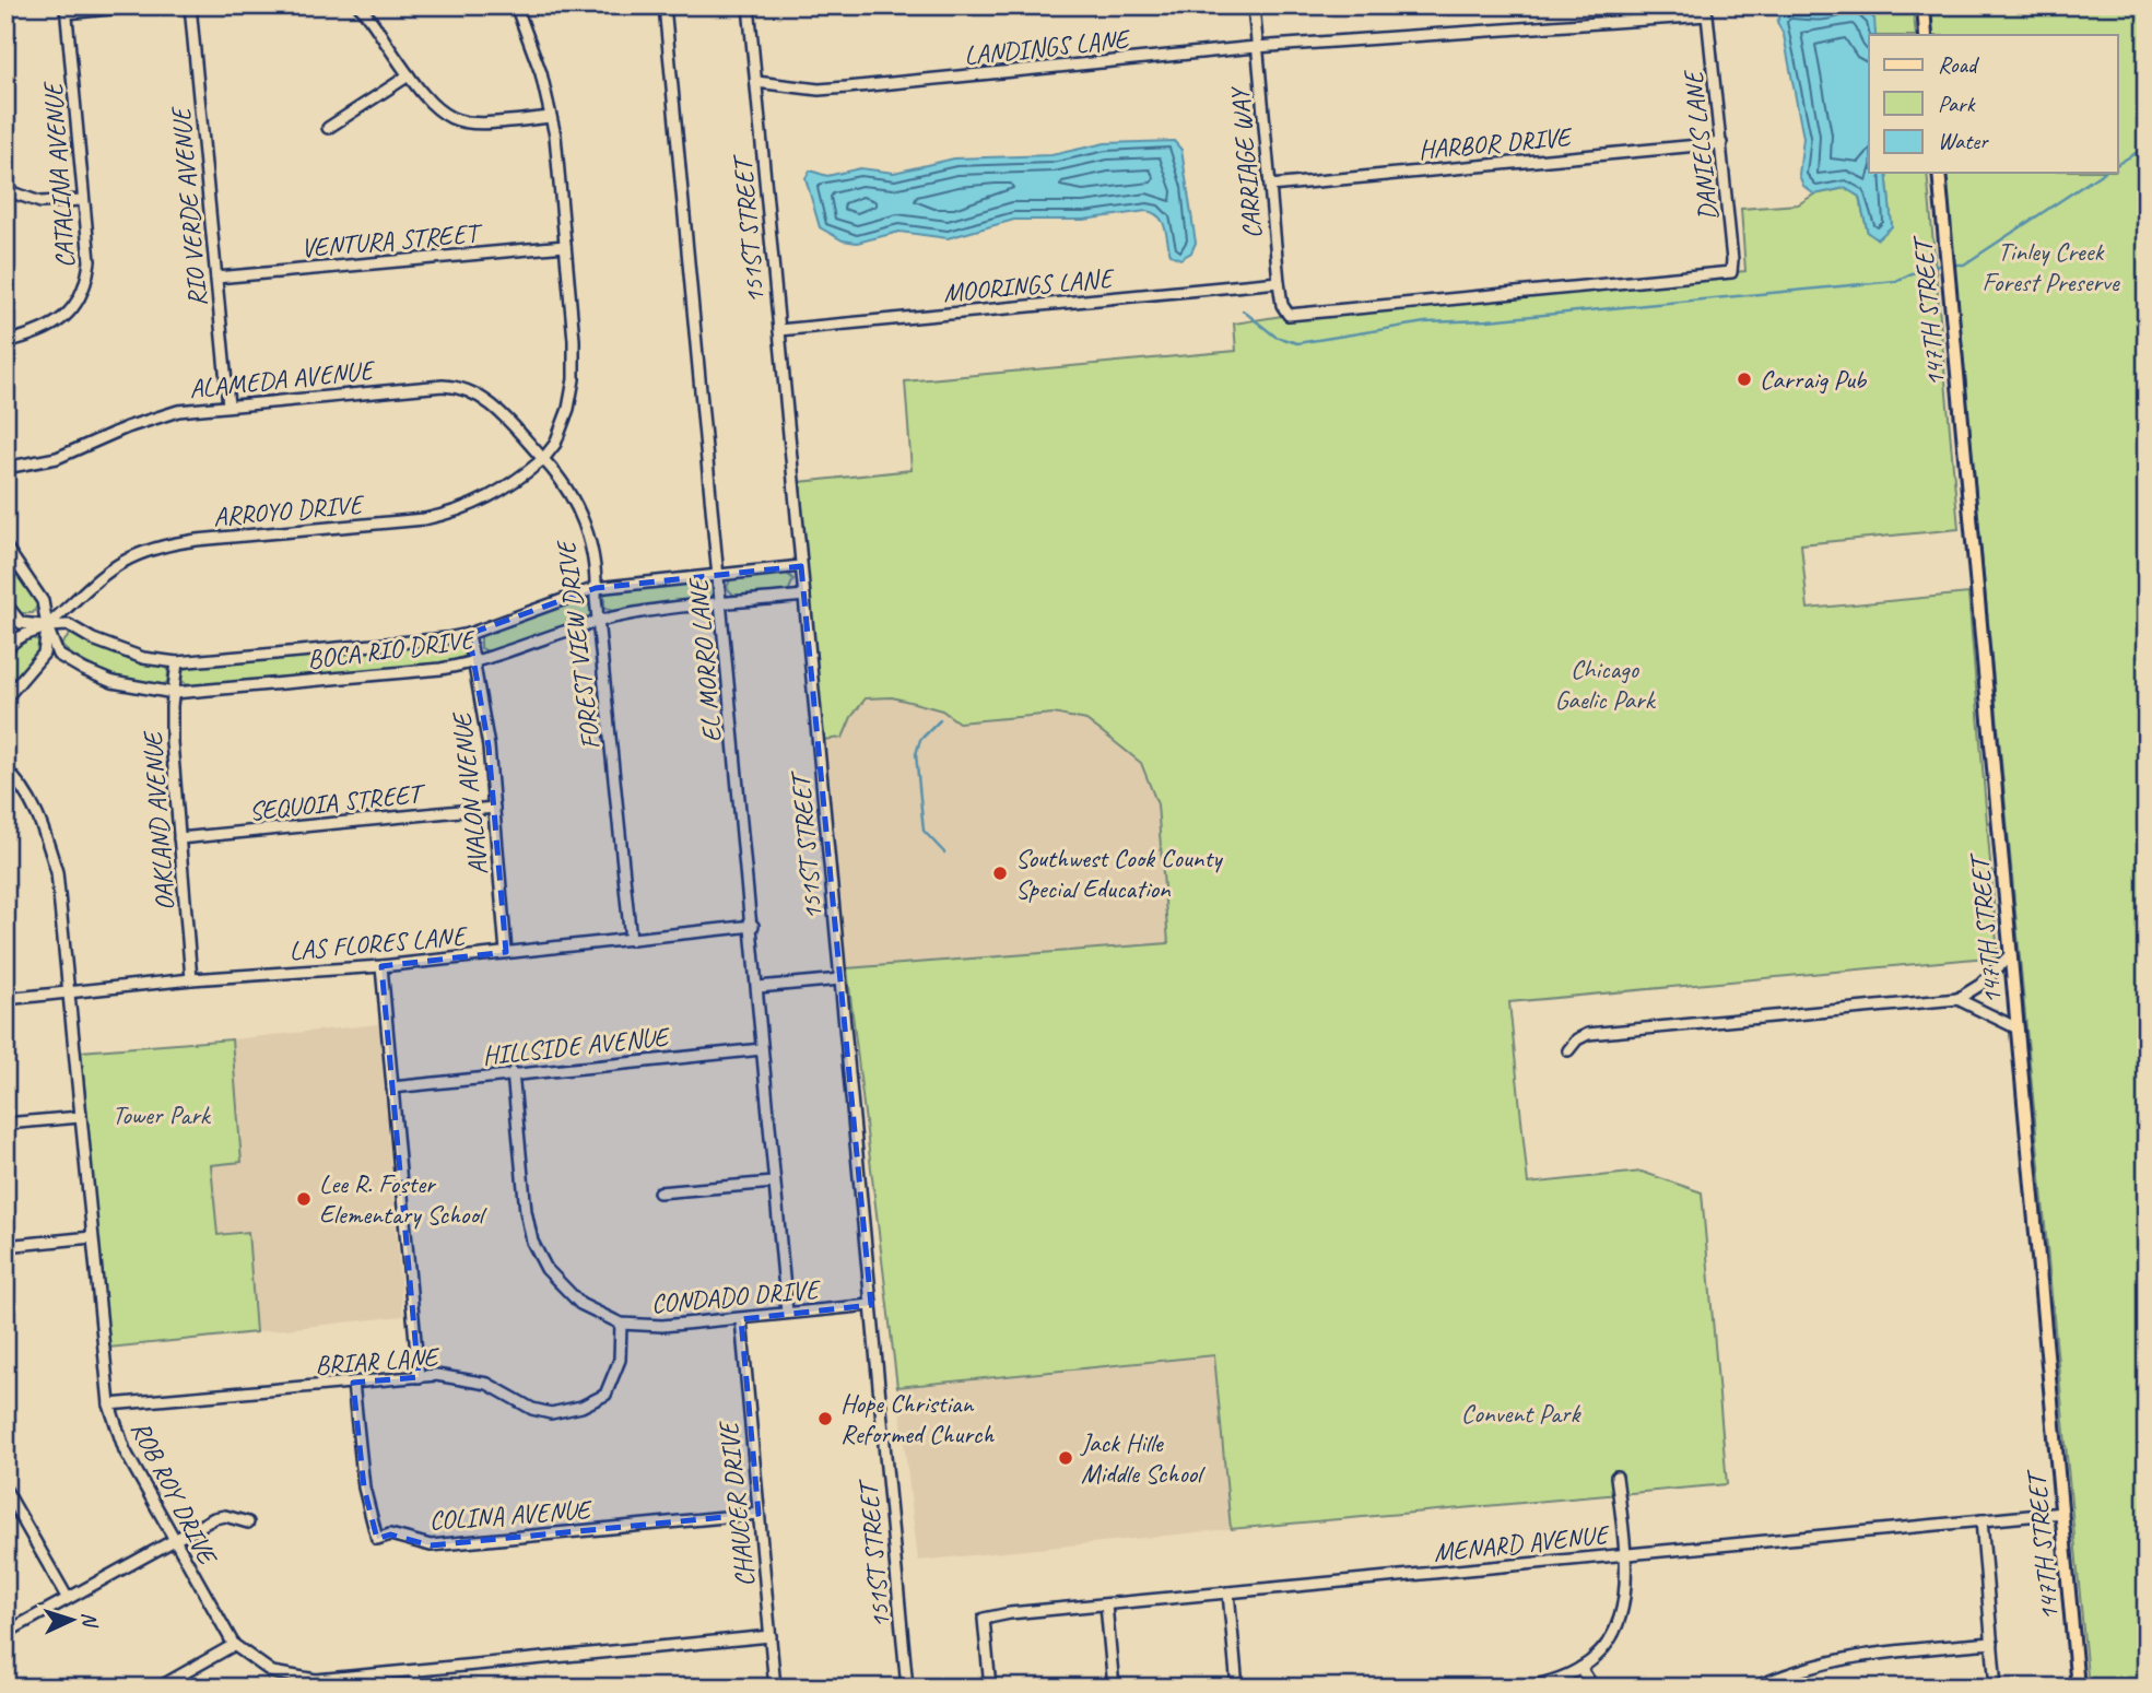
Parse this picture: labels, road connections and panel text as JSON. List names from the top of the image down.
{
  "streets": {
    "main road": ["147TH STREET"],
    "street": [
      "LANDINGS LANE",
      "HARBOR DRIVE",
      "DANIELS LANE",
      "CARRIAGE WAY",
      "CATALINA AVENUE",
      "RIO VERDE AVENUE",
      "151ST STREET",
      "VENTURA STREET",
      "MOORINGS LANE",
      "ALAMEDA AVENUE",
      "ARROYO DRIVE",
      "FOREST VIEW DRIVE",
      "BOCA RIO DRIVE",
      "EL MORRO LANE",
      "AVALON AVENUE",
      "SEQUOIA STREET",
      "OAKLAND AVENUE",
      "LAS FLORES LANE",
      "HILLSIDE AVENUE",
      "CONDADO DRIVE",
      "BRIAR LANE",
      "ROB ROY DRIVE",
      "CHAUCER DRIVE",
      "COLINA AVENUE",
      "MENARD AVENUE"
    ]
  },
  "crossings": [
    ["LANDINGS LANE", "DANIELS LANE"],
    ["LANDINGS LANE", "CARRIAGE WAY"],
    ["LANDINGS LANE", "151ST STREET"],
    ["HARBOR DRIVE", "DANIELS LANE"],
    ["HARBOR DRIVE", "CARRIAGE WAY"],
    ["DANIELS LANE", "CARRIAGE WAY"],
    ["CARRIAGE WAY", "MOORINGS LANE"],
    ["RIO VERDE AVENUE", "VENTURA STREET"],
    ["RIO VERDE AVENUE", "ALAMEDA AVENUE"],
    ["151ST STREET", "MOORINGS LANE"],
    ["151ST STREET", "BOCA RIO DRIVE"],
    ["151ST STREET", "CONDADO DRIVE"],
    ["147TH STREET", "MENARD AVENUE"],
    ["ALAMEDA AVENUE", "ARROYO DRIVE"],
    ["ALAMEDA AVENUE", "FOREST VIEW DRIVE"],
    ["ARROYO DRIVE", "FOREST VIEW DRIVE"],
    ["ARROYO DRIVE", "BOCA RIO DRIVE"],
    ["FOREST VIEW DRIVE", "BOCA RIO DRIVE"],
    ["FOREST VIEW DRIVE", "LAS FLORES LANE"],
    ["BOCA RIO DRIVE", "EL MORRO LANE"],
    ["BOCA RIO DRIVE", "AVALON AVENUE"],
    ["BOCA RIO DRIVE", "OAKLAND AVENUE"],
    ["EL MORRO LANE", "LAS FLORES LANE"],
    ["EL MORRO LANE", "HILLSIDE AVENUE"],
    ["EL MORRO LANE", "CONDADO DRIVE"],
    ["AVALON AVENUE", "SEQUOIA STREET"],
    ["AVALON AVENUE", "LAS FLORES LANE"],
    ["SEQUOIA STREET", "OAKLAND AVENUE"],
    ["OAKLAND AVENUE", "LAS FLORES LANE"],
    ["LAS FLORES LANE", "ROB ROY DRIVE"],
    ["HILLSIDE AVENUE", "CONDADO DRIVE"],
    ["CONDADO DRIVE", "BRIAR LANE"],
    ["CONDADO DRIVE", "CHAUCER DRIVE"],
    ["BRIAR LANE", "ROB ROY DRIVE"],
    ["BRIAR LANE", "COLINA AVENUE"],
    ["ROB ROY DRIVE", "CHAUCER DRIVE"],
    ["CHAUCER DRIVE", "COLINA AVENUE"]
  ],
  "parks": [
    "Tinley Creek Forest Preserve",
    "Chicago Gaelic Park",
    "Tower Park",
    "Convent Park"
  ],
  "places": [
    "Carraig Pub",
    "Southwest Cook County Special Education",
    "Lee R. Foster Elementary School",
    "Hope Christian Reformed Church",
    "Jack Hille Middle School"
  ],
  "legend": ["Road", "Park", "Water"],
  "north": "right"
}
